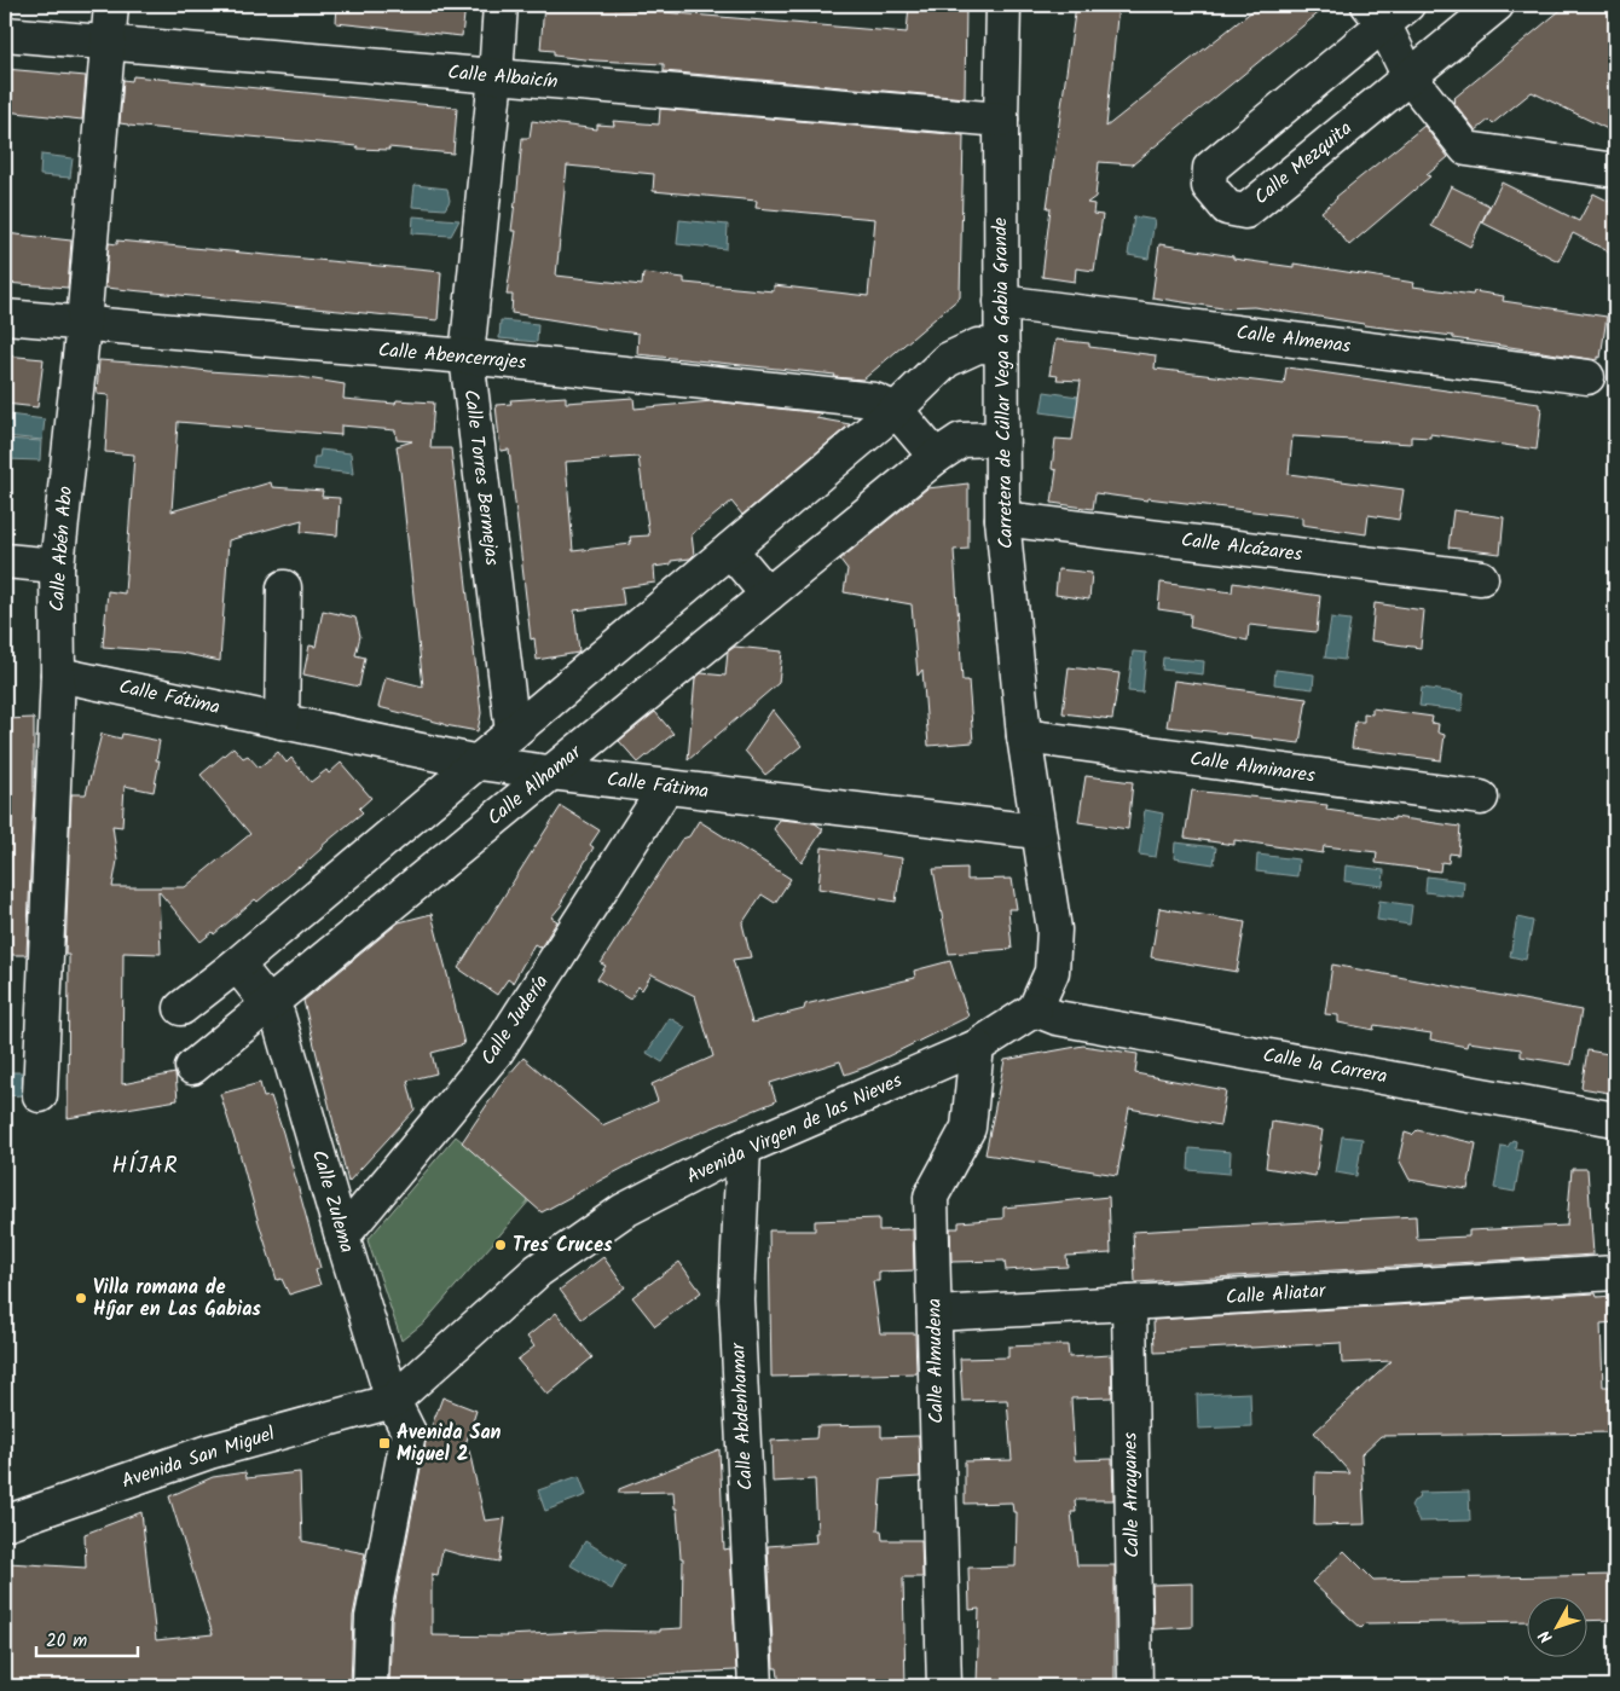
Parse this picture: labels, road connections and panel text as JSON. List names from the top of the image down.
{
  "streets": {
    "street": [
      "Calle Albaicín",
      "Calle Mezquita",
      "Calle Almenas",
      "Calle Abencerrajes",
      "Carretera de Cúllar Vega a Gabia Grande",
      "Calle Torres Bermejas",
      "Calle Alcázares",
      "Calle Abén Abo",
      "Calle Fátima",
      "Calle Alminares",
      "Calle Alhamar",
      "Calle Judería",
      "Calle la Carrera",
      "Avenida Virgen de las Nieves",
      "Calle Zulema",
      "Calle Aliatar",
      "Calle Almudena",
      "Calle Abdenhamar",
      "Avenida San Miguel",
      "Calle Arrayanes"
    ]
  },
  "crossings": [
    ["Calle Albaicín", "Carretera de Cúllar Vega a Gabia Grande"],
    ["Calle Albaicín", "Calle Torres Bermejas"],
    ["Calle Albaicín", "Calle Abén Abo"],
    ["Calle Almenas", "Carretera de Cúllar Vega a Gabia Grande"],
    ["Calle Abencerrajes", "Calle Torres Bermejas"],
    ["Calle Abencerrajes", "Calle Abén Abo"],
    ["Carretera de Cúllar Vega a Gabia Grande", "Calle Alcázares"],
    ["Carretera de Cúllar Vega a Gabia Grande", "Calle Fátima"],
    ["Carretera de Cúllar Vega a Gabia Grande", "Calle Alminares"],
    ["Carretera de Cúllar Vega a Gabia Grande", "Calle Alhamar"],
    ["Carretera de Cúllar Vega a Gabia Grande", "Calle la Carrera"],
    ["Carretera de Cúllar Vega a Gabia Grande", "Avenida Virgen de las Nieves"],
    ["Calle Abén Abo", "Calle Fátima"],
    ["Calle Fátima", "Calle Alhamar"],
    ["Calle Fátima", "Calle Judería"],
    ["Calle Alhamar", "Calle Zulema"],
    ["Calle Judería", "Calle Zulema"],
    ["Calle la Carrera", "Avenida Virgen de las Nieves"],
    ["Avenida Virgen de las Nieves", "Calle Zulema"],
    ["Avenida Virgen de las Nieves", "Calle Almudena"],
    ["Avenida Virgen de las Nieves", "Calle Abdenhamar"],
    ["Avenida Virgen de las Nieves", "Avenida San Miguel"],
    ["Calle Zulema", "Avenida San Miguel"],
    ["Calle Aliatar", "Calle Almudena"],
    ["Calle Aliatar", "Calle Arrayanes"]
  ],
  "districts": ["HÍJAR"],
  "places": {
    "other": ["Tres Cruces", "Villa romana de Híjar en Las Gabias"],
    "transit": ["Avenida San Miguel 2"]
  },
  "scale_bar": "20 m",
  "north": "bottom left"
}
